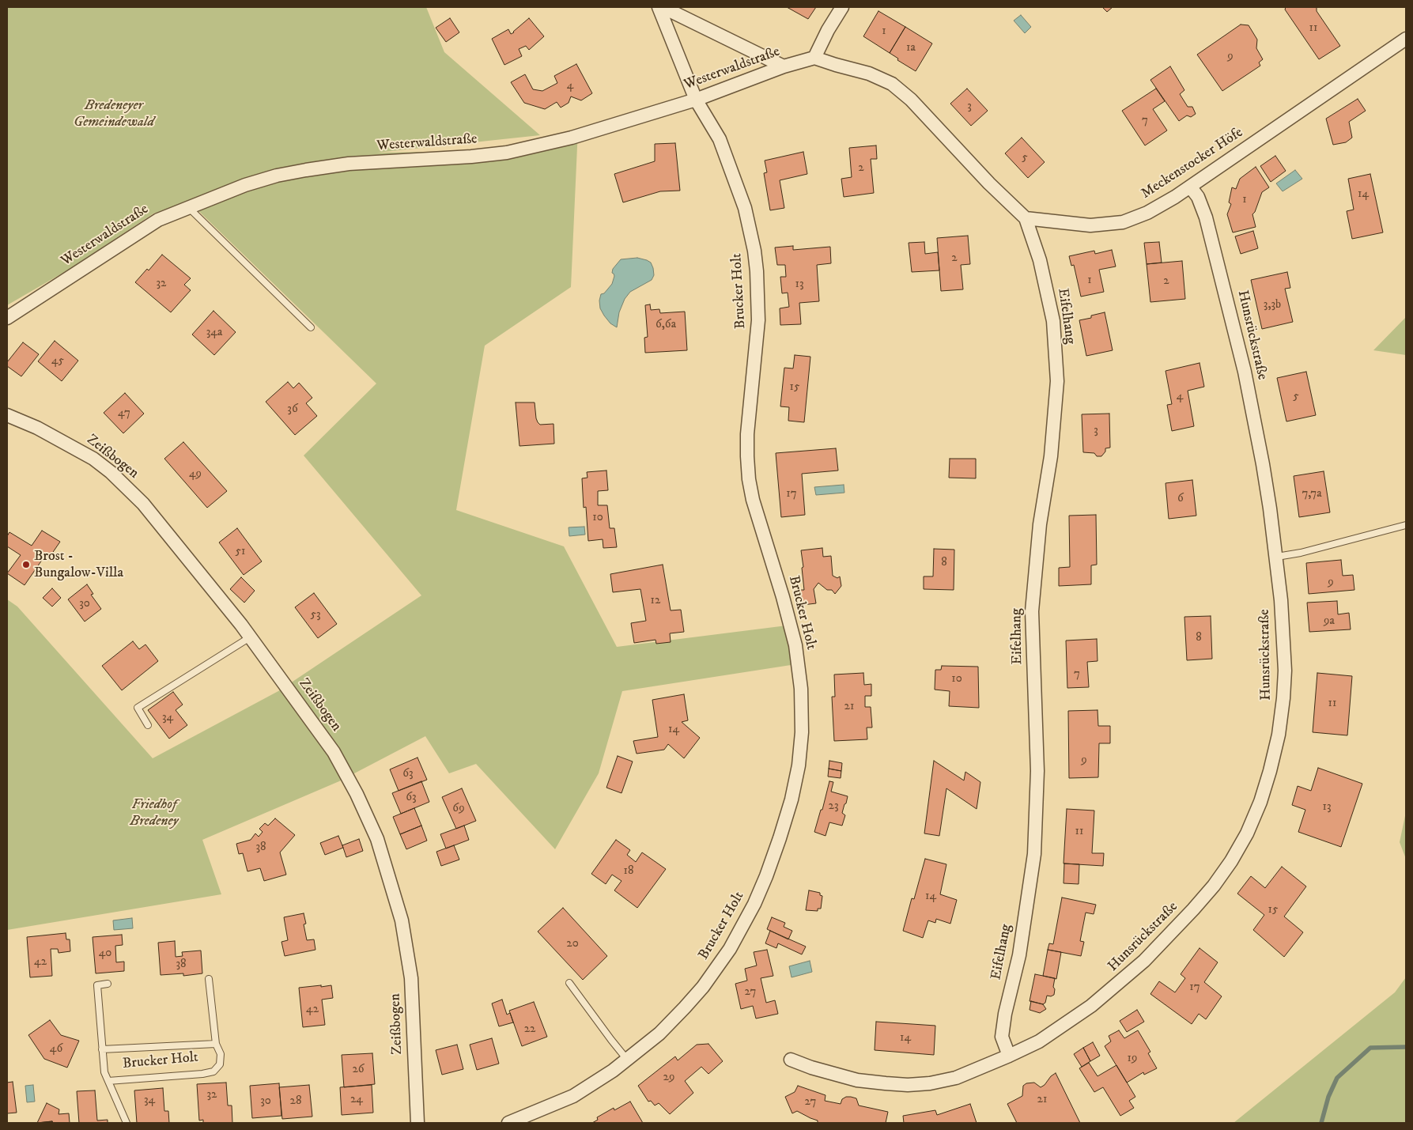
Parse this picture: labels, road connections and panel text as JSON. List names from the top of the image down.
{
  "streets": {
    "street": [
      "Westerwaldstraße",
      "Meckenstocker Höfe",
      "Brucker Holt",
      "Eifelhang",
      "Hunsrückstraße",
      "Zeißbogen"
    ]
  },
  "crossings": [
    ["Westerwaldstraße", "Brucker Holt"],
    ["Meckenstocker Höfe", "Eifelhang"],
    ["Meckenstocker Höfe", "Hunsrückstraße"],
    ["Eifelhang", "Hunsrückstraße"]
  ],
  "parks": ["Bredeneyer Gemeindewald", "Friedhof Bredeney"],
  "places": ["Brost - Bungalow-Villa"],
  "house_numbers": [
    "11",
    "1",
    "1a",
    "9",
    "4",
    "3",
    "7",
    "5",
    "2",
    "14",
    "1",
    "2",
    "1",
    "2",
    "32",
    "13",
    "3,3b",
    "6,6a",
    "34a",
    "45",
    "15",
    "4",
    "5",
    "36",
    "47",
    "3",
    "49",
    "17",
    "7,7a",
    "6",
    "10",
    "51",
    "8",
    "9",
    "12",
    "30",
    "53",
    "9a",
    "8",
    "7",
    "10",
    "11",
    "21",
    "34",
    "14",
    "9",
    "63",
    "63",
    "23",
    "13",
    "69",
    "11",
    "38",
    "18",
    "14",
    "15",
    "20",
    "40",
    "42",
    "38",
    "17",
    "27",
    "42",
    "22",
    "14",
    "46",
    "19",
    "26",
    "29",
    "32",
    "24",
    "21",
    "34",
    "30",
    "28",
    "27"
  ]
}
